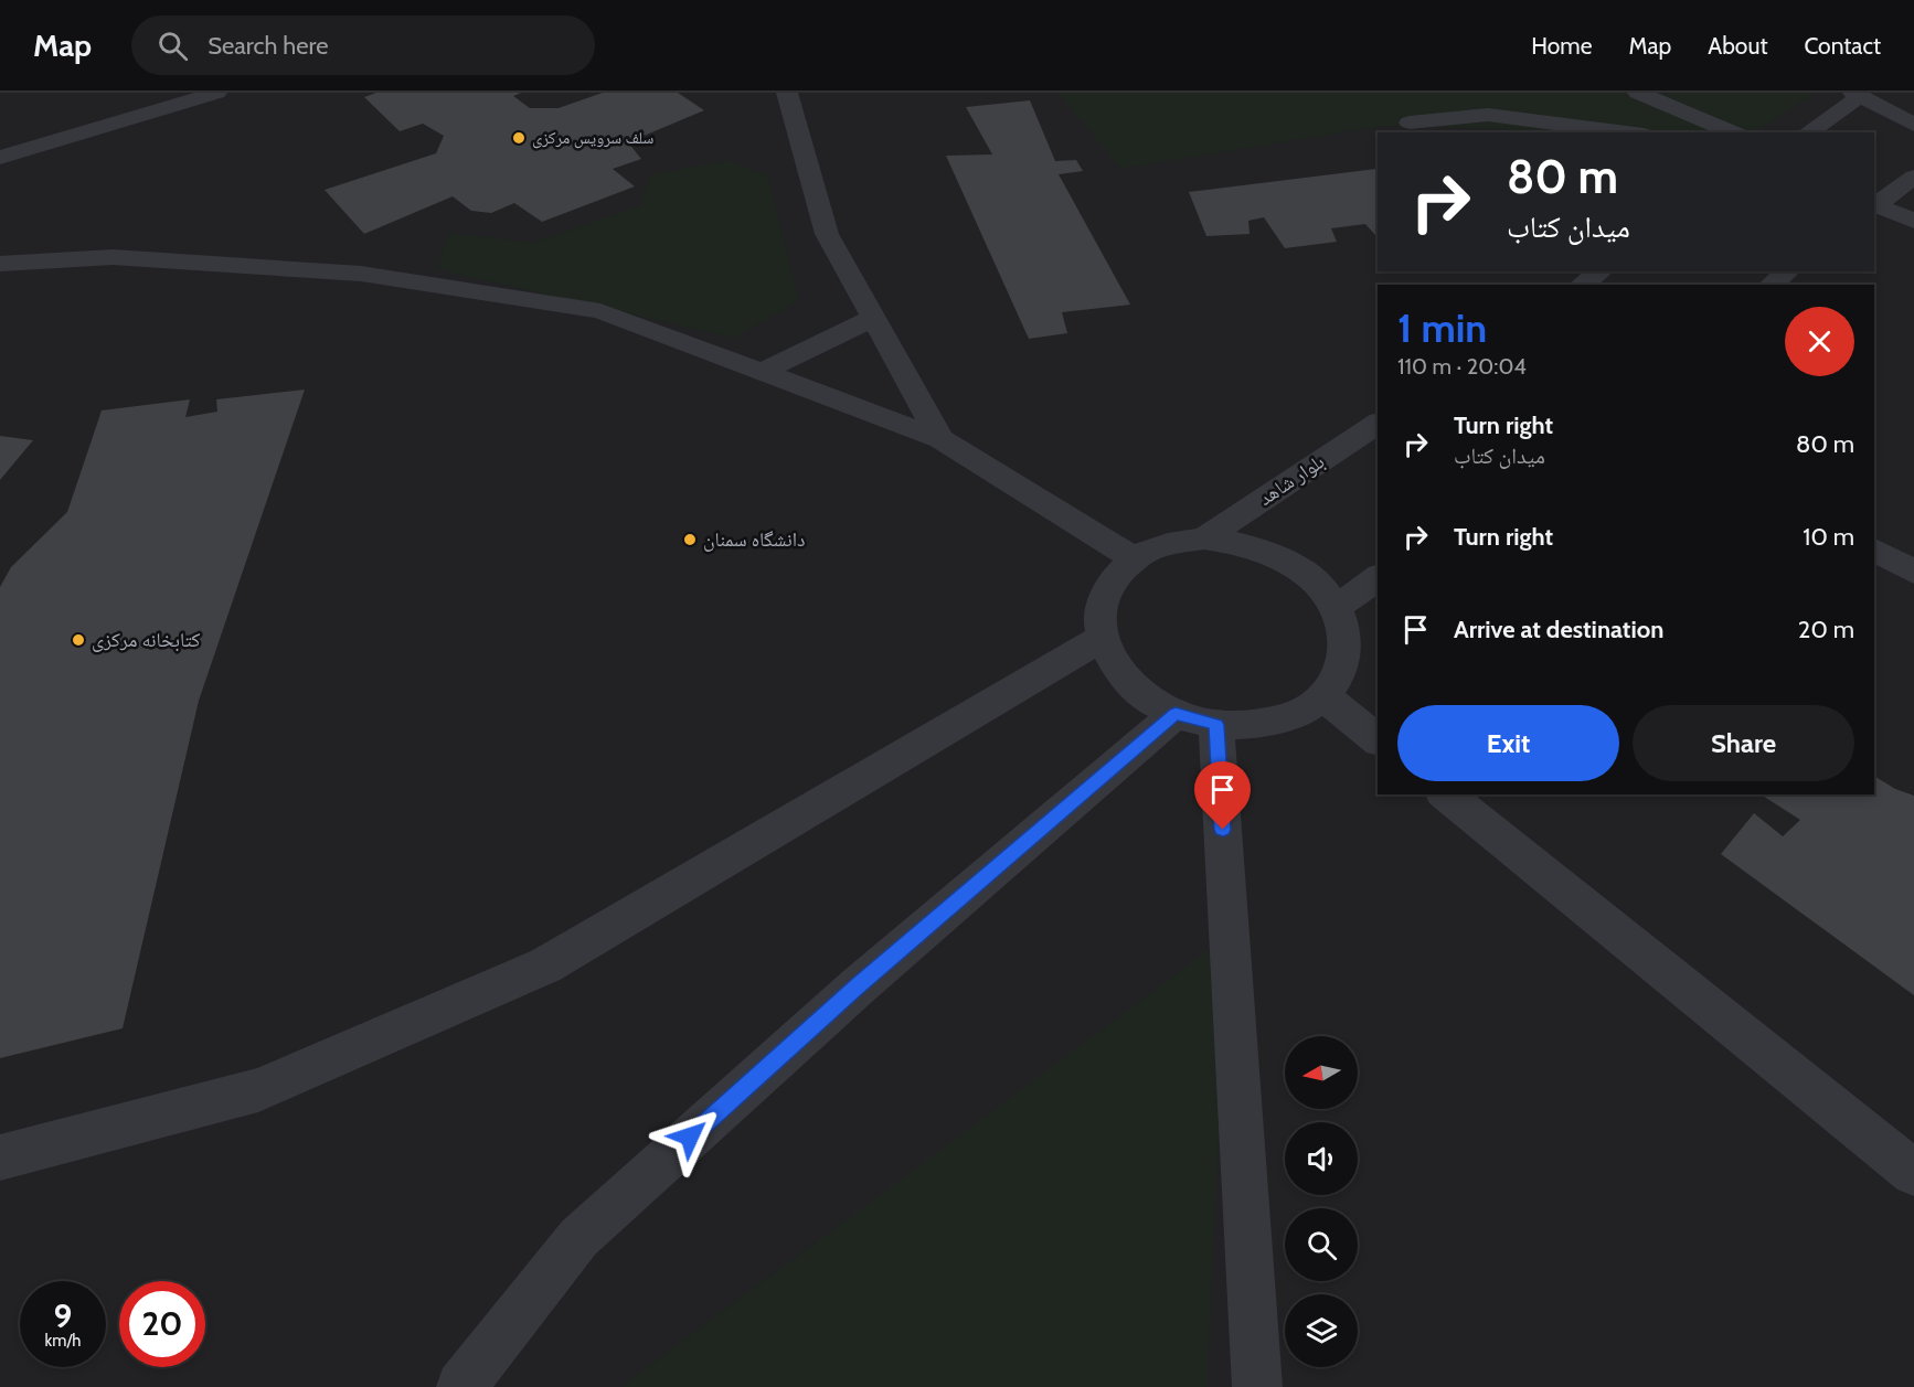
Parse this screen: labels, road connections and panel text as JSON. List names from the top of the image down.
{
  "streets": {
    "lane": ["بلوار شاهد"]
  },
  "places": ["سلف سرویس مرکزی", "دانشگاه سمنان", "کتابخانه مرکزی"],
  "north": "left",
  "page": {
    "header": "Map",
    "search": "Search here",
    "nav": [
      "Home",
      "Map",
      "About",
      "Contact"
    ],
    "turn": ["80 m", "میدان کتاب"],
    "heading": ["1 min", "110 m · 20:04"],
    "list": [
      {
        "name": "Turn right",
        "note": "میدان کتاب",
        "value": "80 m"
      },
      {
        "name": "Turn right",
        "value": "10 m"
      },
      {
        "name": "Arrive at destination",
        "value": "20 m"
      }
    ],
    "buttons": ["Exit", "Share"],
    "speed": "9 km/h",
    "limit": "20"
  }
}
